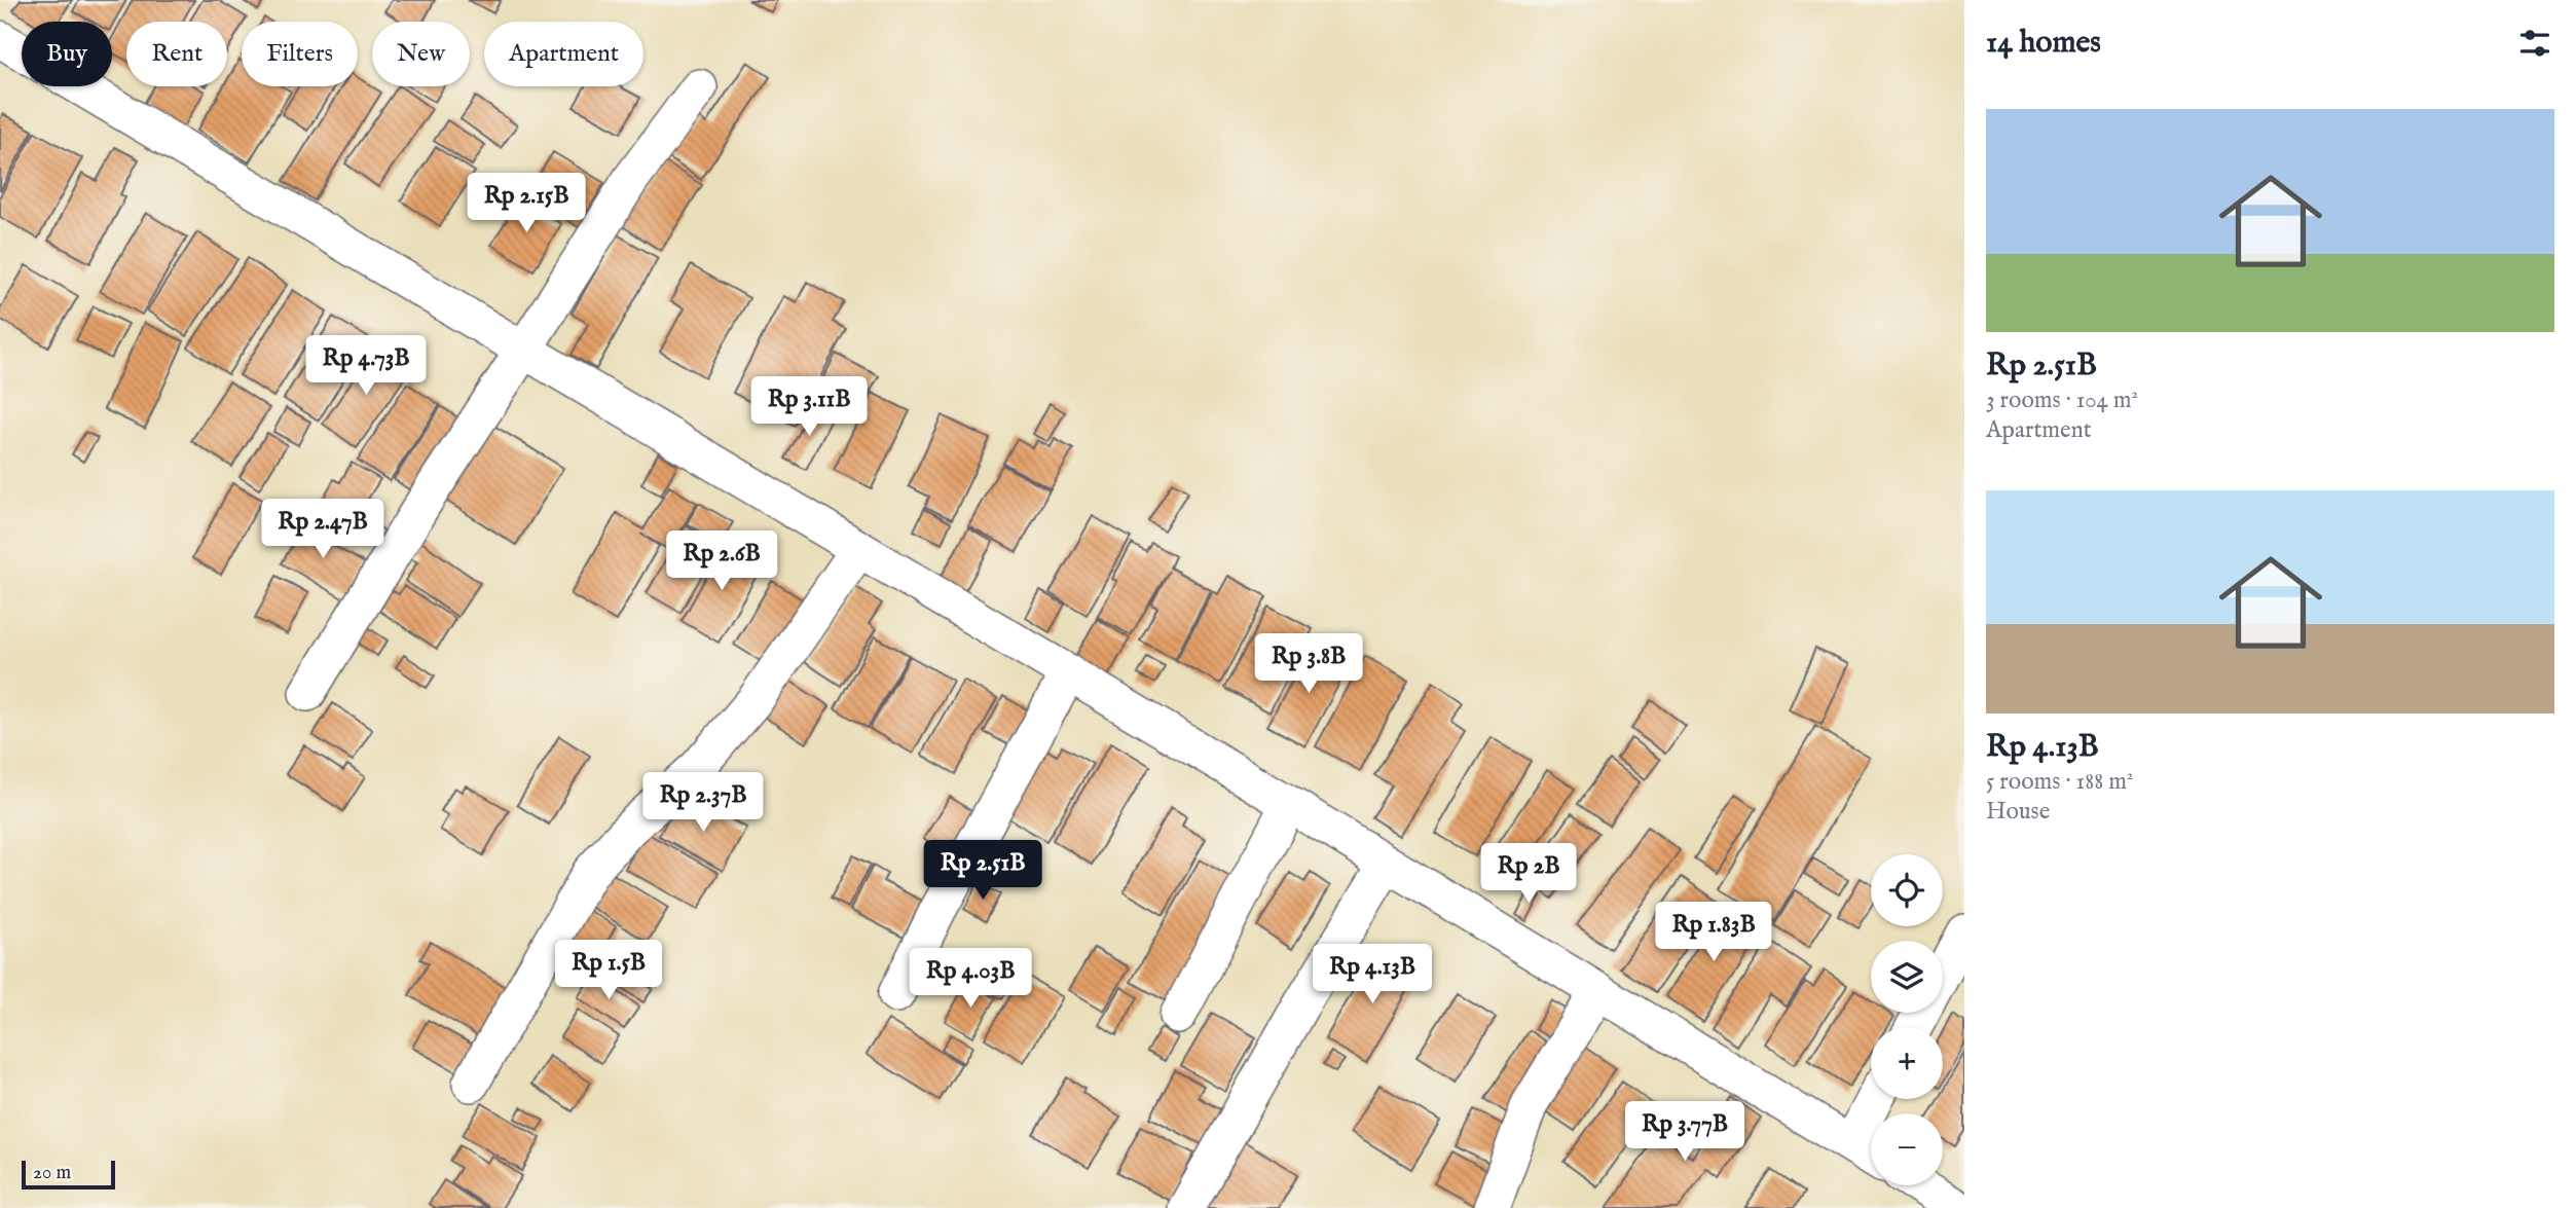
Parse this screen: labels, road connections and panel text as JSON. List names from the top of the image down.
{
  "scale_bar": "20 m",
  "page": {
    "heading": "14 homes",
    "chip": [
      "Buy",
      "Rent",
      "Filters",
      "New",
      "Apartment"
    ],
    "list": [
      {
        "name": "Rp 2.51B",
        "note": "3 rooms · 104 m² · Apartment"
      },
      {
        "name": "Rp 4.13B",
        "note": "5 rooms · 188 m² · House"
      }
    ],
    "price": [
      "Rp 2.15B",
      "Rp 4.73B",
      "Rp 3.11B",
      "Rp 2.47B",
      "Rp 2.6B",
      "Rp 3.8B",
      "Rp 2.37B",
      "Rp 2.51B",
      "Rp 2B",
      "Rp 1.83B",
      "Rp 1.5B",
      "Rp 4.13B",
      "Rp 4.03B",
      "Rp 3.77B"
    ],
    "map_buttons": ["+", "−"],
    "scale": "20 m"
  }
}
